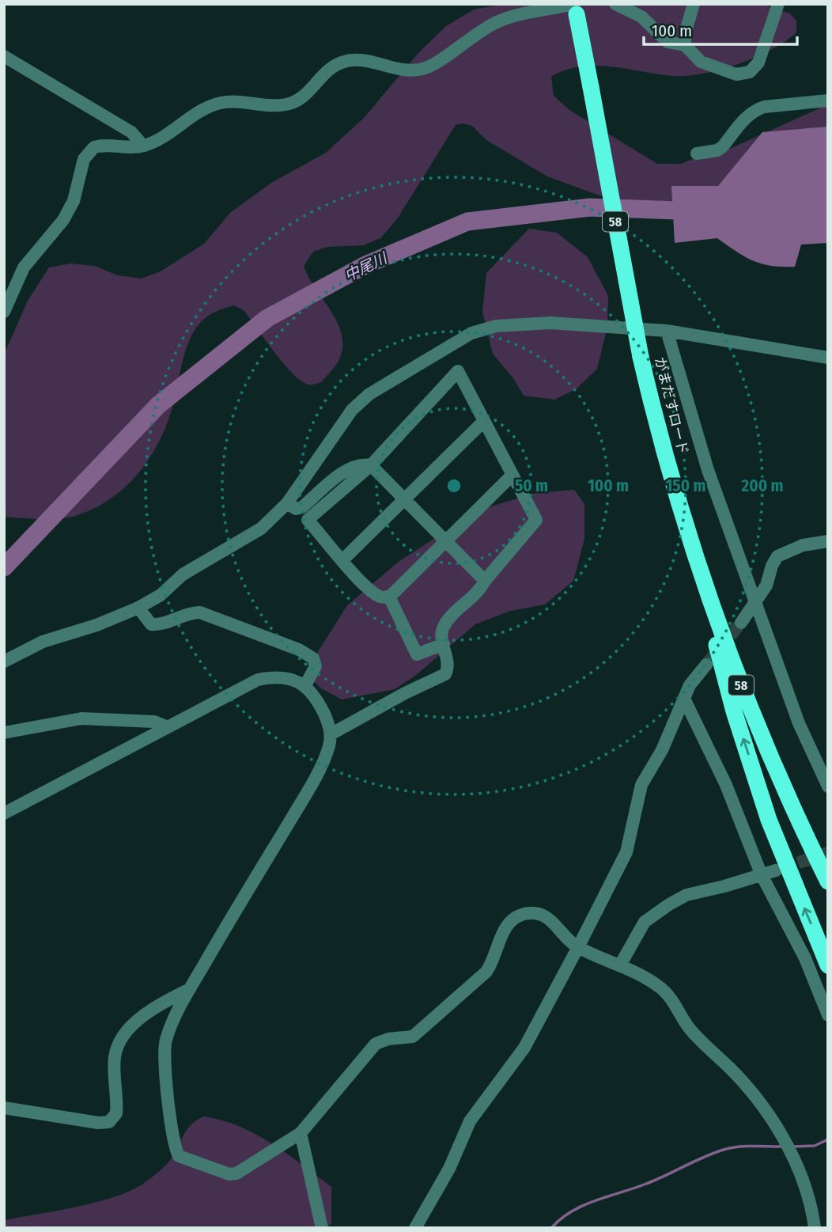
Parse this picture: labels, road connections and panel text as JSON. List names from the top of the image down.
{
  "streets": {
    "highway": ["58", "がまだすロード"]
  },
  "water": ["中尾川"],
  "scale_bar": "100 m",
  "rings": [
    "50 m",
    "100 m",
    "150 m",
    "200 m"
  ]
}
